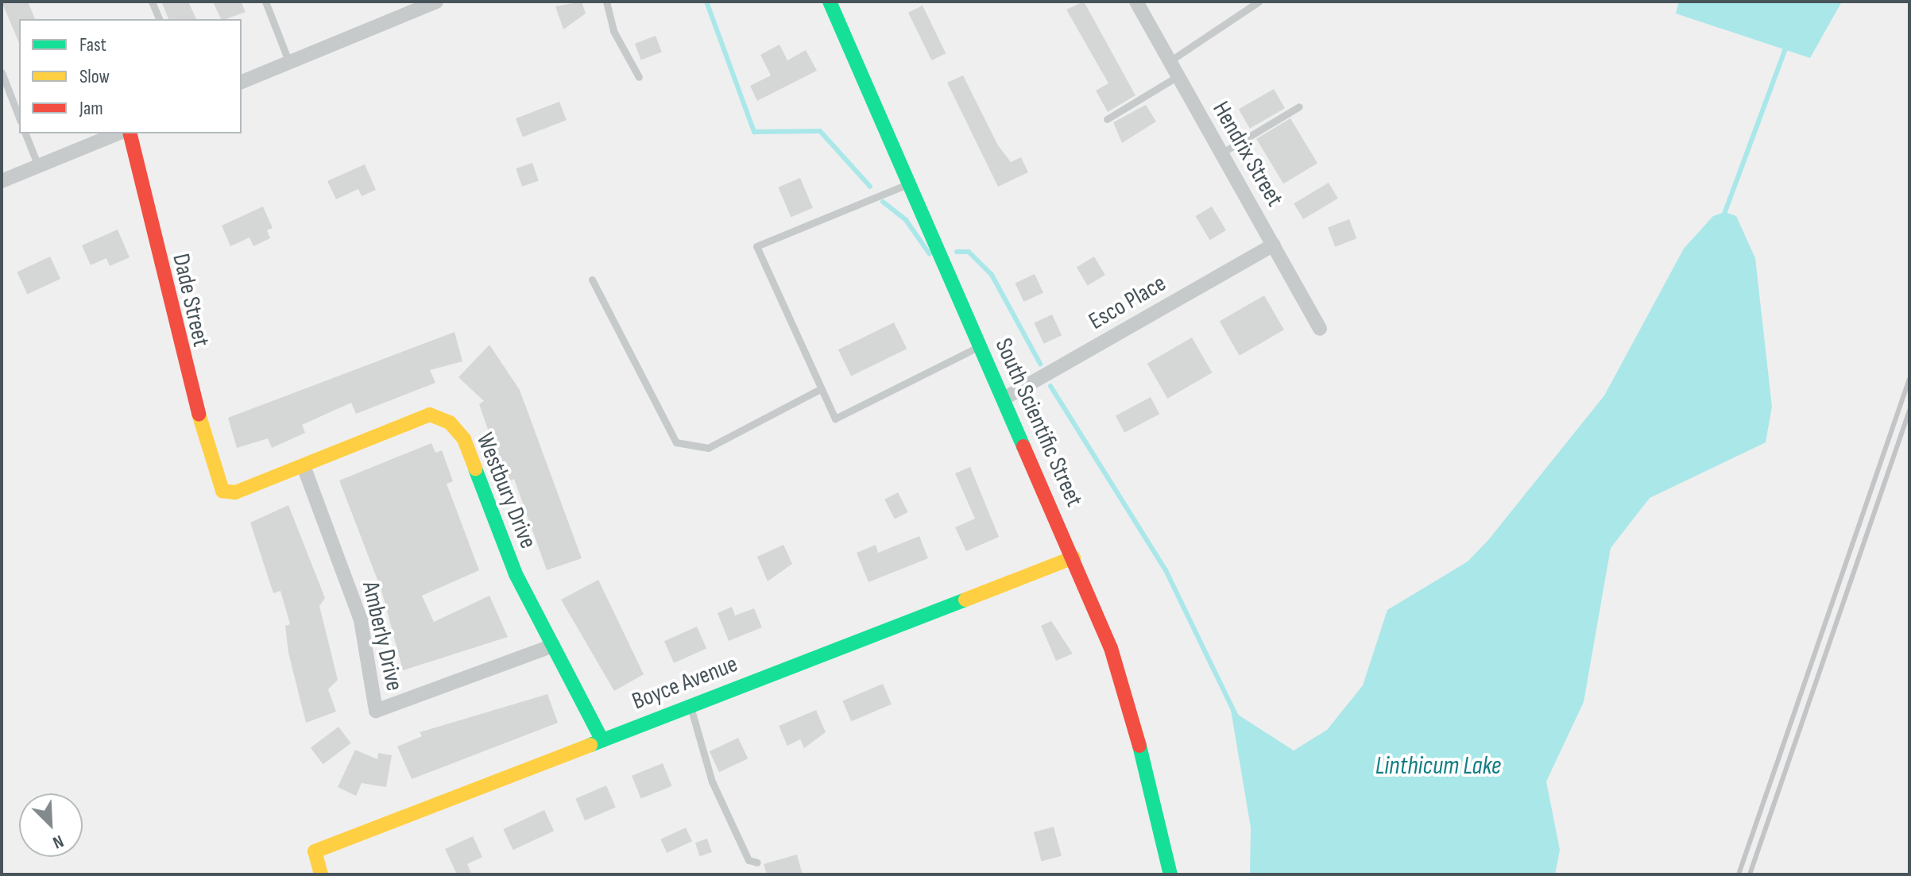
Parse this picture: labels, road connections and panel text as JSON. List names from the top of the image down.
{
  "streets": {
    "street": [
      "Hendrix Street",
      "Dade Street",
      "Esco Place",
      "South Scientific Street",
      "Westbury Drive",
      "Amberly Drive",
      "Boyce Avenue"
    ]
  },
  "crossings": [
    ["Hendrix Street", "Esco Place"],
    ["Dade Street", "Westbury Drive"],
    ["Esco Place", "South Scientific Street"],
    ["South Scientific Street", "Boyce Avenue"],
    ["Westbury Drive", "Amberly Drive"],
    ["Westbury Drive", "Boyce Avenue"]
  ],
  "water": ["Linthicum Lake"],
  "legend": ["Fast", "Slow", "Jam"],
  "north": "bottom right"
}
